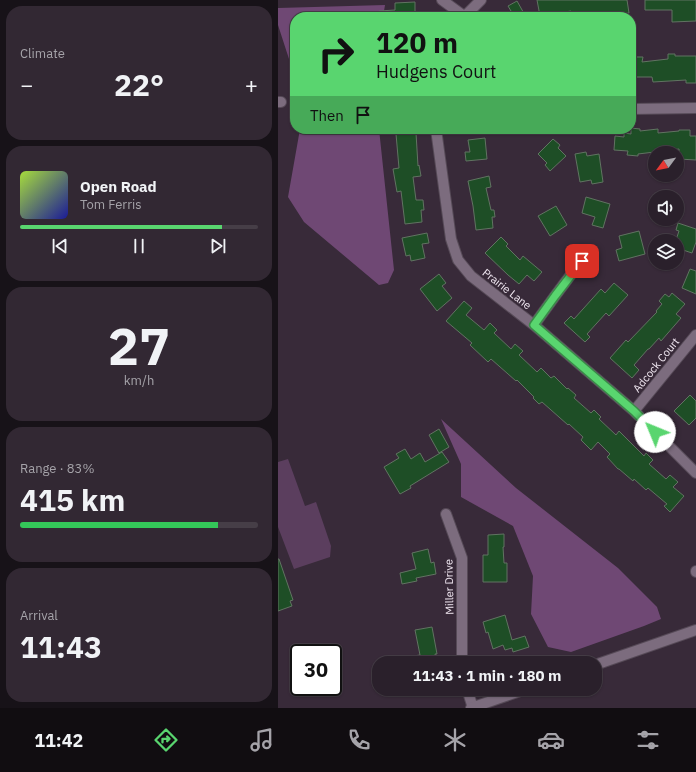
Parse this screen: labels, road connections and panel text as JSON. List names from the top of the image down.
{
  "streets": {
    "street": ["Prairie Lane", "Adcock Court", "Miller Drive"]
  },
  "crossings": [
    ["Prairie Lane", "Adcock Court"]
  ],
  "north": "bottom left",
  "page": {
    "tile": [
      "Climate",
      ["27", "km/h"],
      ["Range · 83%", "415 km"],
      ["Arrival", "11:43"]
    ],
    "turn": ["120 m", "Hudgens Court"],
    "heat": ["−", "22°", "+"],
    "then": "Then",
    "song": ["Open Road", "Tom Ferris"],
    "limit": "30",
    "trip": "11:43 · 1 min · 180 m",
    "tabs": "11:42"
  }
}
